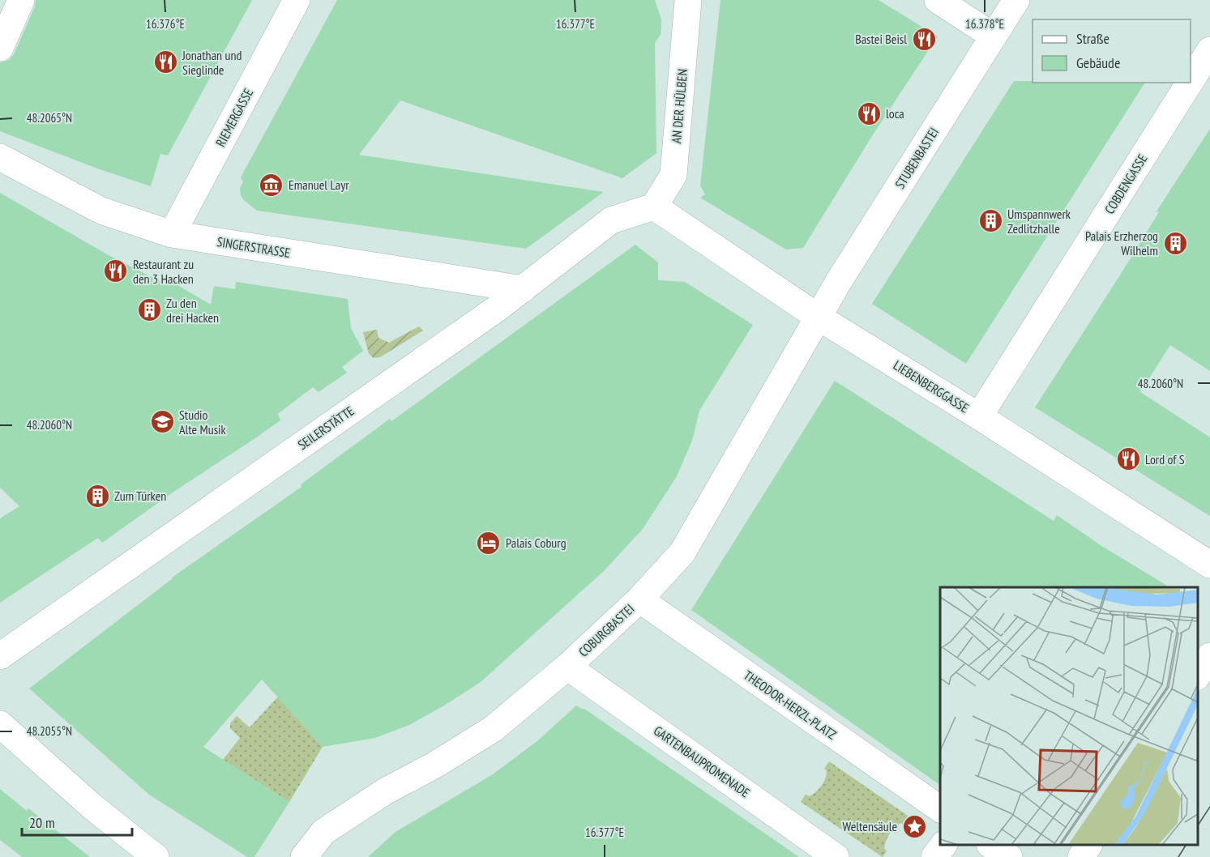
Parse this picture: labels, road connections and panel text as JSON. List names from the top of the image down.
{
  "streets": {
    "street": [
      "AN DER HÜLBEN",
      "RIEMERGASSE",
      "STUBENBASTEI",
      "COBDENGASSE",
      "SINGERSTRASSE",
      "LIEBENBERGGASSE",
      "SEILERSTÄTTE",
      "COBURGBASTEI",
      "THEODOR-HERZL-PLATZ",
      "GARTENBAUPROMENADE"
    ]
  },
  "crossings": [
    ["AN DER HÜLBEN", "LIEBENBERGGASSE"],
    ["AN DER HÜLBEN", "SEILERSTÄTTE"],
    ["RIEMERGASSE", "SINGERSTRASSE"],
    ["STUBENBASTEI", "LIEBENBERGGASSE"],
    ["STUBENBASTEI", "COBURGBASTEI"],
    ["COBDENGASSE", "LIEBENBERGGASSE"],
    ["SINGERSTRASSE", "SEILERSTÄTTE"],
    ["LIEBENBERGGASSE", "SEILERSTÄTTE"],
    ["LIEBENBERGGASSE", "COBURGBASTEI"],
    ["COBURGBASTEI", "THEODOR-HERZL-PLATZ"],
    ["COBURGBASTEI", "GARTENBAUPROMENADE"]
  ],
  "places": {
    "restaurant": [
      "Bastei Beisl",
      "Jonathan und Sieglinde",
      "loca",
      "Restaurant zu den 3 Hacken",
      "Lord of S"
    ],
    "museum": ["Emanuel Layr"],
    "building": [
      "Umspannwerk Zedlitzhalle",
      "Palais Erzherzog Wilhelm",
      "Zu den drei Hacken",
      "Zum Türken"
    ],
    "school or university": ["Studio Alte Musik"],
    "hotel": ["Palais Coburg"],
    "place": ["Weltensäule"]
  },
  "legend": ["Straße", "Gebäude"],
  "scale_bar": "20 m",
  "coordinates": [
    "16.376°E",
    "16.377°E",
    "16.378°E",
    "48.2065°N",
    "48.2060°N",
    "48.2055°N"
  ]
}
